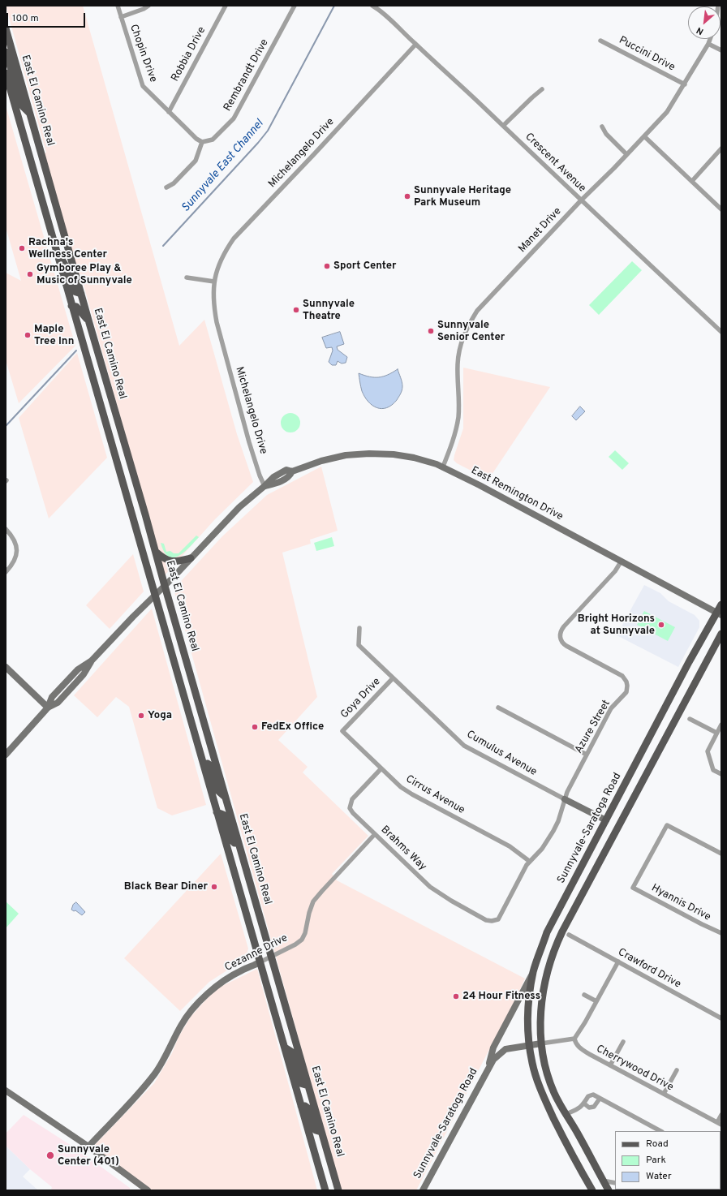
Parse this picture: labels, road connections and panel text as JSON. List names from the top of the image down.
{
  "streets": {
    "main road": [
      "East El Camino Real",
      "East Remington Drive",
      "Cumulus Avenue",
      "Sunnyvale-Saratoga Road",
      "Cezanne Drive"
    ],
    "street": [
      "Chopin Drive",
      "Robbia Drive",
      "Puccini Drive",
      "Rembrandt Drive",
      "Michelangelo Drive",
      "Crescent Avenue",
      "Manet Drive",
      "Goya Drive",
      "Azure Street",
      "Cirrus Avenue",
      "Brahms Way",
      "Hyannis Drive",
      "Crawford Drive",
      "Cherrywood Drive"
    ]
  },
  "crossings": [
    ["Chopin Drive", "Robbia Drive"],
    ["Chopin Drive", "Rembrandt Drive"],
    ["Puccini Drive", "Manet Drive"],
    ["East El Camino Real", "East Remington Drive"],
    ["East El Camino Real", "Cezanne Drive"],
    ["Michelangelo Drive", "Crescent Avenue"],
    ["Michelangelo Drive", "East Remington Drive"],
    ["Crescent Avenue", "Manet Drive"],
    ["Manet Drive", "East Remington Drive"],
    ["East Remington Drive", "Azure Street"],
    ["East Remington Drive", "Sunnyvale-Saratoga Road"],
    ["Goya Drive", "Cumulus Avenue"],
    ["Goya Drive", "Cirrus Avenue"],
    ["Azure Street", "Cumulus Avenue"],
    ["Azure Street", "Cirrus Avenue"],
    ["Azure Street", "Brahms Way"],
    ["Cumulus Avenue", "Sunnyvale-Saratoga Road"],
    ["Cirrus Avenue", "Brahms Way"],
    ["Brahms Way", "Cezanne Drive"]
  ],
  "water": ["Sunnyvale East Channel"],
  "places": [
    "Sunnyvale Heritage Park Museum",
    "Rachna's Wellness Center",
    "Sport Center",
    "Gymboree Play & Music of Sunnyvale",
    "Sunnyvale Theatre",
    "Sunnyvale Senior Center",
    "Maple Tree Inn",
    "Bright Horizons at Sunnyvale",
    "Yoga",
    "FedEx Office",
    "Black Bear Diner",
    "24 Hour Fitness",
    "Sunnyvale Center (401)"
  ],
  "legend": ["Road", "Park", "Water"],
  "scale_bar": "100 m",
  "north": "bottom left"
}
